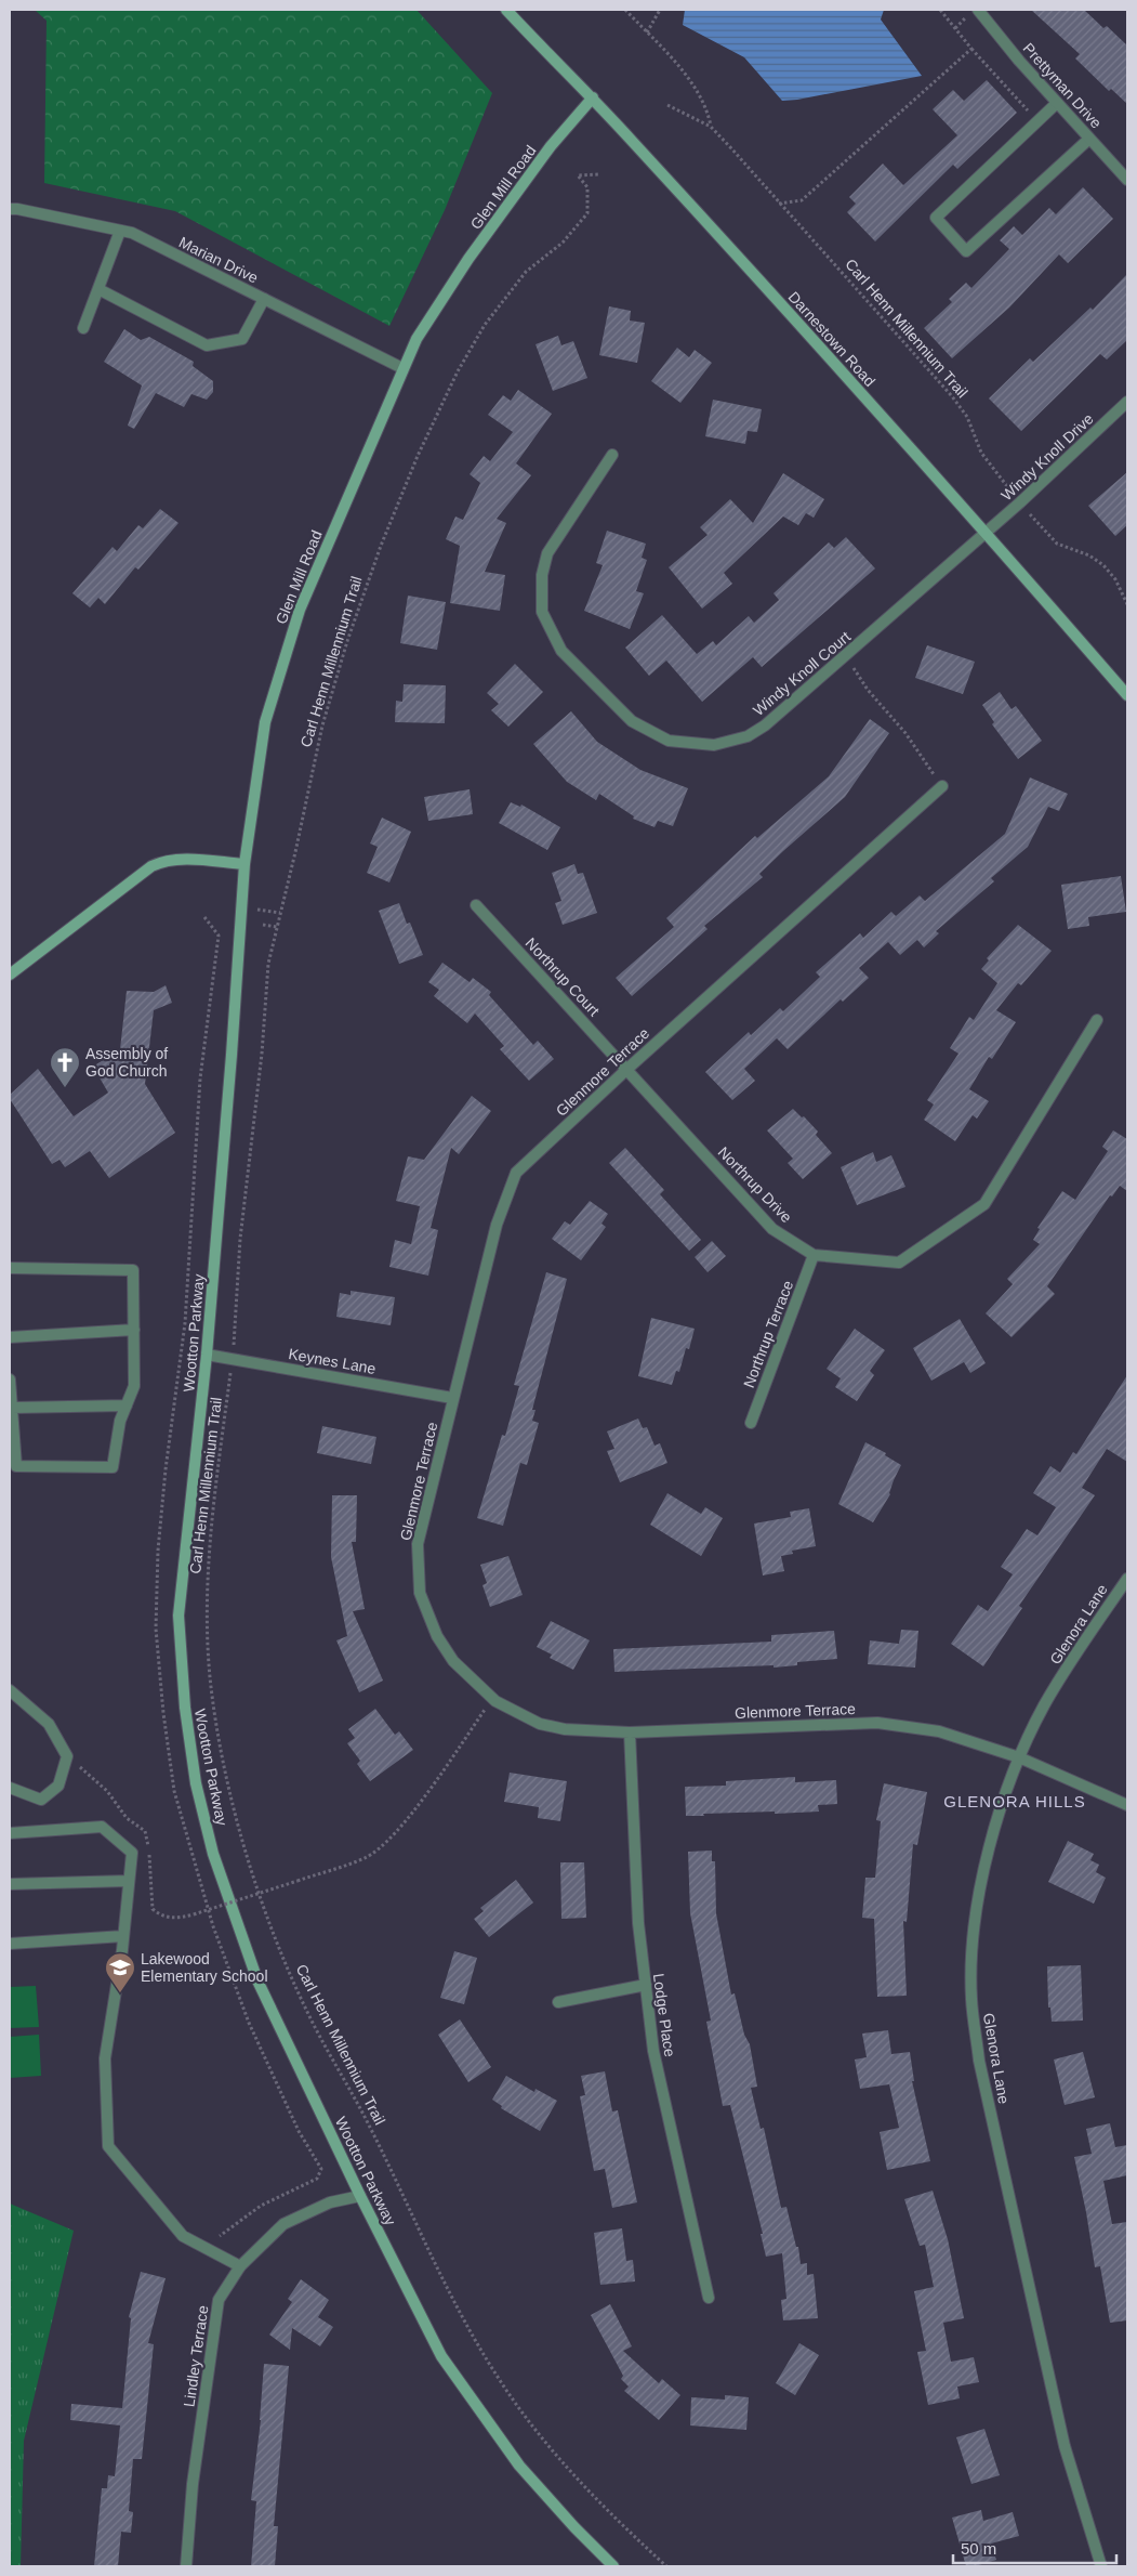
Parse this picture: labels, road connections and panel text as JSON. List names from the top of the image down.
{
  "streets": {
    "main road": ["Glen Mill Road", "Darnestown Road", "Wootton Parkway"],
    "street": [
      "Prettyman Drive",
      "Marian Drive",
      "Windy Knoll Drive",
      "Windy Knoll Court",
      "Northrup Court",
      "Glenmore Terrace",
      "Northrup Drive",
      "Northrup Terrace",
      "Keynes Lane",
      "Glenora Lane",
      "Lodge Place",
      "Lindley Terrace"
    ],
    "path": ["Carl Henn Millennium Trail"]
  },
  "crossings": [
    ["Glen Mill Road", "Marian Drive"],
    ["Glen Mill Road", "Darnestown Road"],
    ["Glen Mill Road", "Wootton Parkway"],
    ["Carl Henn Millennium Trail", "Windy Knoll Drive"],
    ["Darnestown Road", "Windy Knoll Drive"],
    ["Darnestown Road", "Windy Knoll Court"],
    ["Windy Knoll Drive", "Windy Knoll Court"],
    ["Northrup Court", "Glenmore Terrace"],
    ["Northrup Court", "Northrup Drive"],
    ["Glenmore Terrace", "Northrup Drive"],
    ["Glenmore Terrace", "Keynes Lane"],
    ["Glenmore Terrace", "Glenora Lane"],
    ["Glenmore Terrace", "Lodge Place"],
    ["Northrup Drive", "Northrup Terrace"],
    ["Wootton Parkway", "Keynes Lane"],
    ["Wootton Parkway", "Lindley Terrace"]
  ],
  "districts": ["GLENORA HILLS"],
  "places": {
    "church": ["Assembly of God Church"],
    "school or university": ["Lakewood Elementary School"]
  },
  "scale_bar": "50 m"
}
